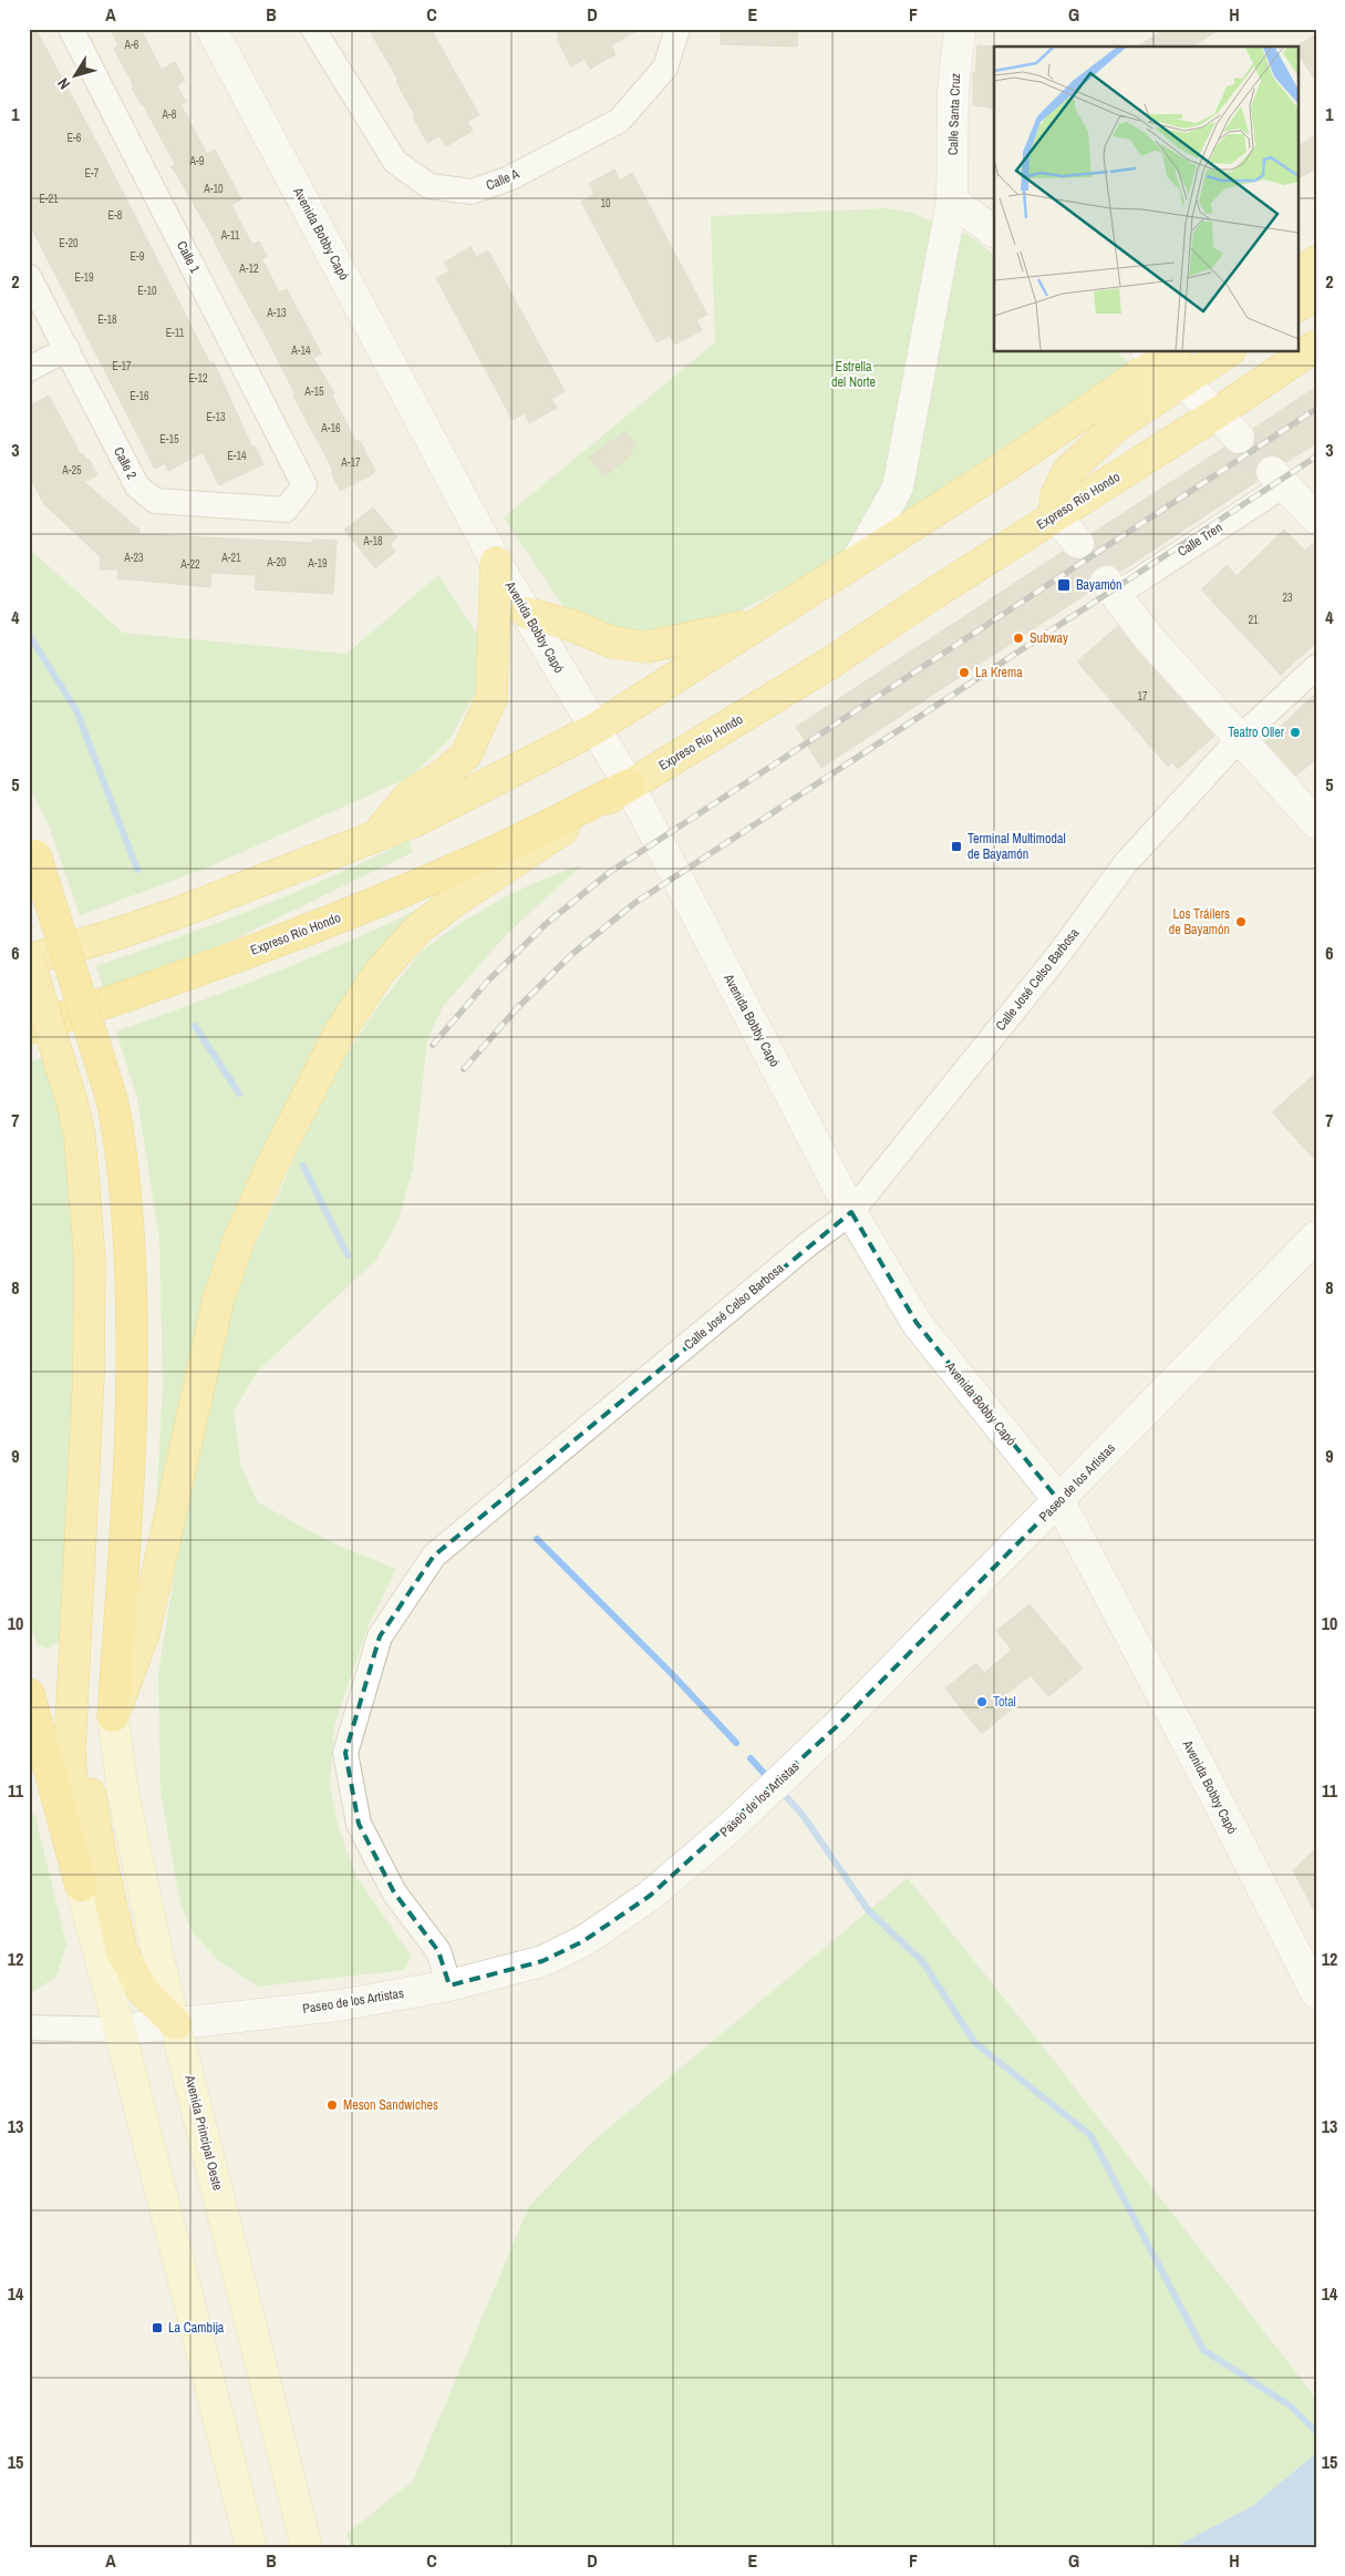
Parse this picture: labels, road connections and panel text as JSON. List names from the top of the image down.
{
  "streets": {
    "highway": ["Expreso Río Hondo"],
    "main road": ["Avenida Principal Oeste"],
    "street": [
      "Calle Santa Cruz",
      "Calle A",
      "Avenida Bobby Capó",
      "Calle 1",
      "Calle 2",
      "Calle Tren",
      "Calle José Celso Barbosa",
      "Paseo de los Artistas"
    ]
  },
  "crossings": [
    ["Avenida Bobby Capó", "Expreso Río Hondo"],
    ["Avenida Bobby Capó", "Calle José Celso Barbosa"],
    ["Avenida Bobby Capó", "Paseo de los Artistas"],
    ["Calle 1", "Calle 2"],
    ["Calle José Celso Barbosa", "Paseo de los Artistas"],
    ["Paseo de los Artistas", "Avenida Principal Oeste"]
  ],
  "parks": ["Estrella del Norte"],
  "places": {
    "transit": ["Bayamón", "Terminal Multimodal de Bayamón", "La Cambija"],
    "other": [
      "Subway",
      "La Krema",
      "Teatro Oller",
      "Los Tráilers de Bayamón",
      "Total",
      "Meson Sandwiches"
    ]
  },
  "house_numbers": [
    "A-6",
    "A-8",
    "E-6",
    "A-9",
    "E-7",
    "A-10",
    "E-21",
    "10",
    "E-8",
    "A-11",
    "E-20",
    "E-9",
    "A-12",
    "E-19",
    "E-10",
    "A-13",
    "E-18",
    "E-11",
    "A-14",
    "E-17",
    "E-12",
    "A-15",
    "E-16",
    "E-13",
    "A-16",
    "E-15",
    "E-14",
    "A-17",
    "A-25",
    "A-18",
    "A-23",
    "A-21",
    "A-20",
    "A-19",
    "A-22",
    "23",
    "21",
    "17"
  ],
  "north": "bottom left",
  "grid": {
    "columns": [
      "A",
      "B",
      "C",
      "D",
      "E",
      "F",
      "G",
      "H"
    ],
    "rows": [
      "1",
      "2",
      "3",
      "4",
      "5",
      "6",
      "7",
      "8",
      "9",
      "10",
      "11",
      "12",
      "13",
      "14",
      "15"
    ]
  }
}
